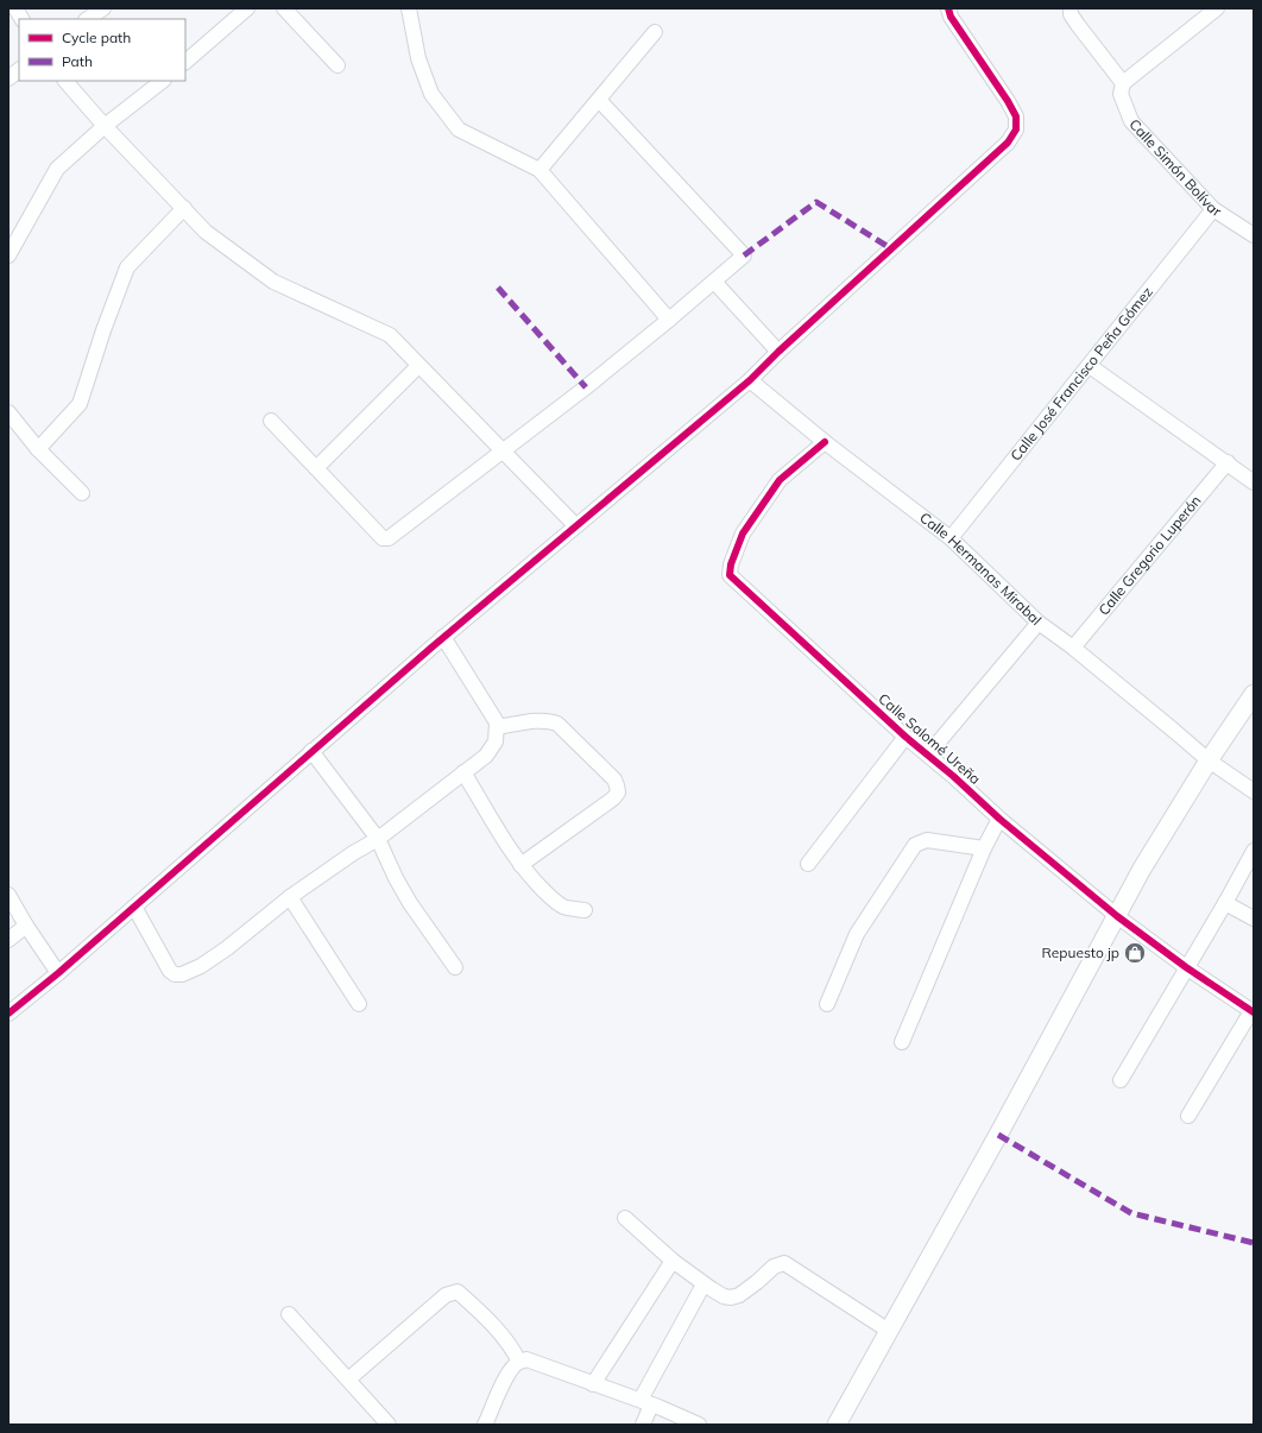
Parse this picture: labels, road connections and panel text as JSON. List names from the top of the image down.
{
  "streets": {
    "street": [
      "Calle Simón Bolívar",
      "Calle José Francisco Peña Gómez",
      "Calle Gregorio Luperón",
      "Calle Hermanas Mirabal",
      "Calle Salomé Ureña"
    ]
  },
  "crossings": [
    ["Calle Simón Bolívar", "Calle José Francisco Peña Gómez"],
    ["Calle José Francisco Peña Gómez", "Calle Hermanas Mirabal"],
    ["Calle Gregorio Luperón", "Calle Hermanas Mirabal"],
    ["Calle Hermanas Mirabal", "Calle Salomé Ureña"]
  ],
  "places": {
    "shop": ["Repuesto jp"]
  },
  "legend": ["Cycle path", "Path"]
}
